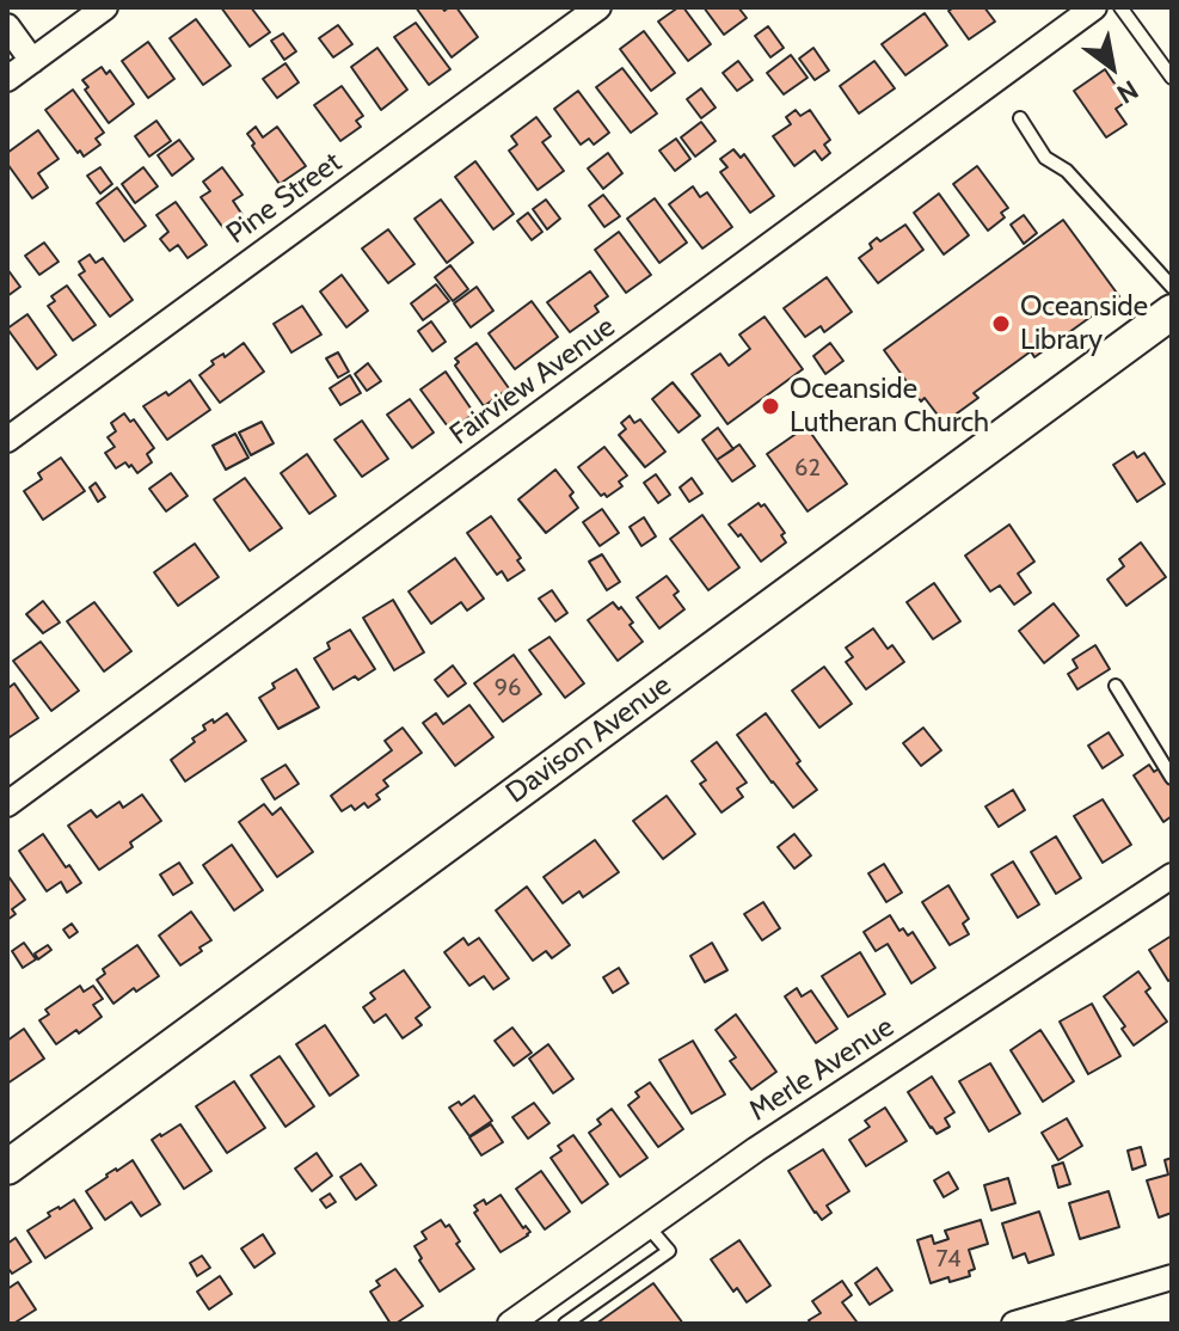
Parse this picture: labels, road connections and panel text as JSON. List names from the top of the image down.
{
  "streets": {
    "main road": ["Davison Avenue"],
    "street": ["Pine Street", "Fairview Avenue", "Merle Avenue"]
  },
  "places": ["Oceanside Library", "Oceanside Lutheran Church"],
  "house_numbers": ["62", "96", "74"],
  "north": "bottom right"
}
